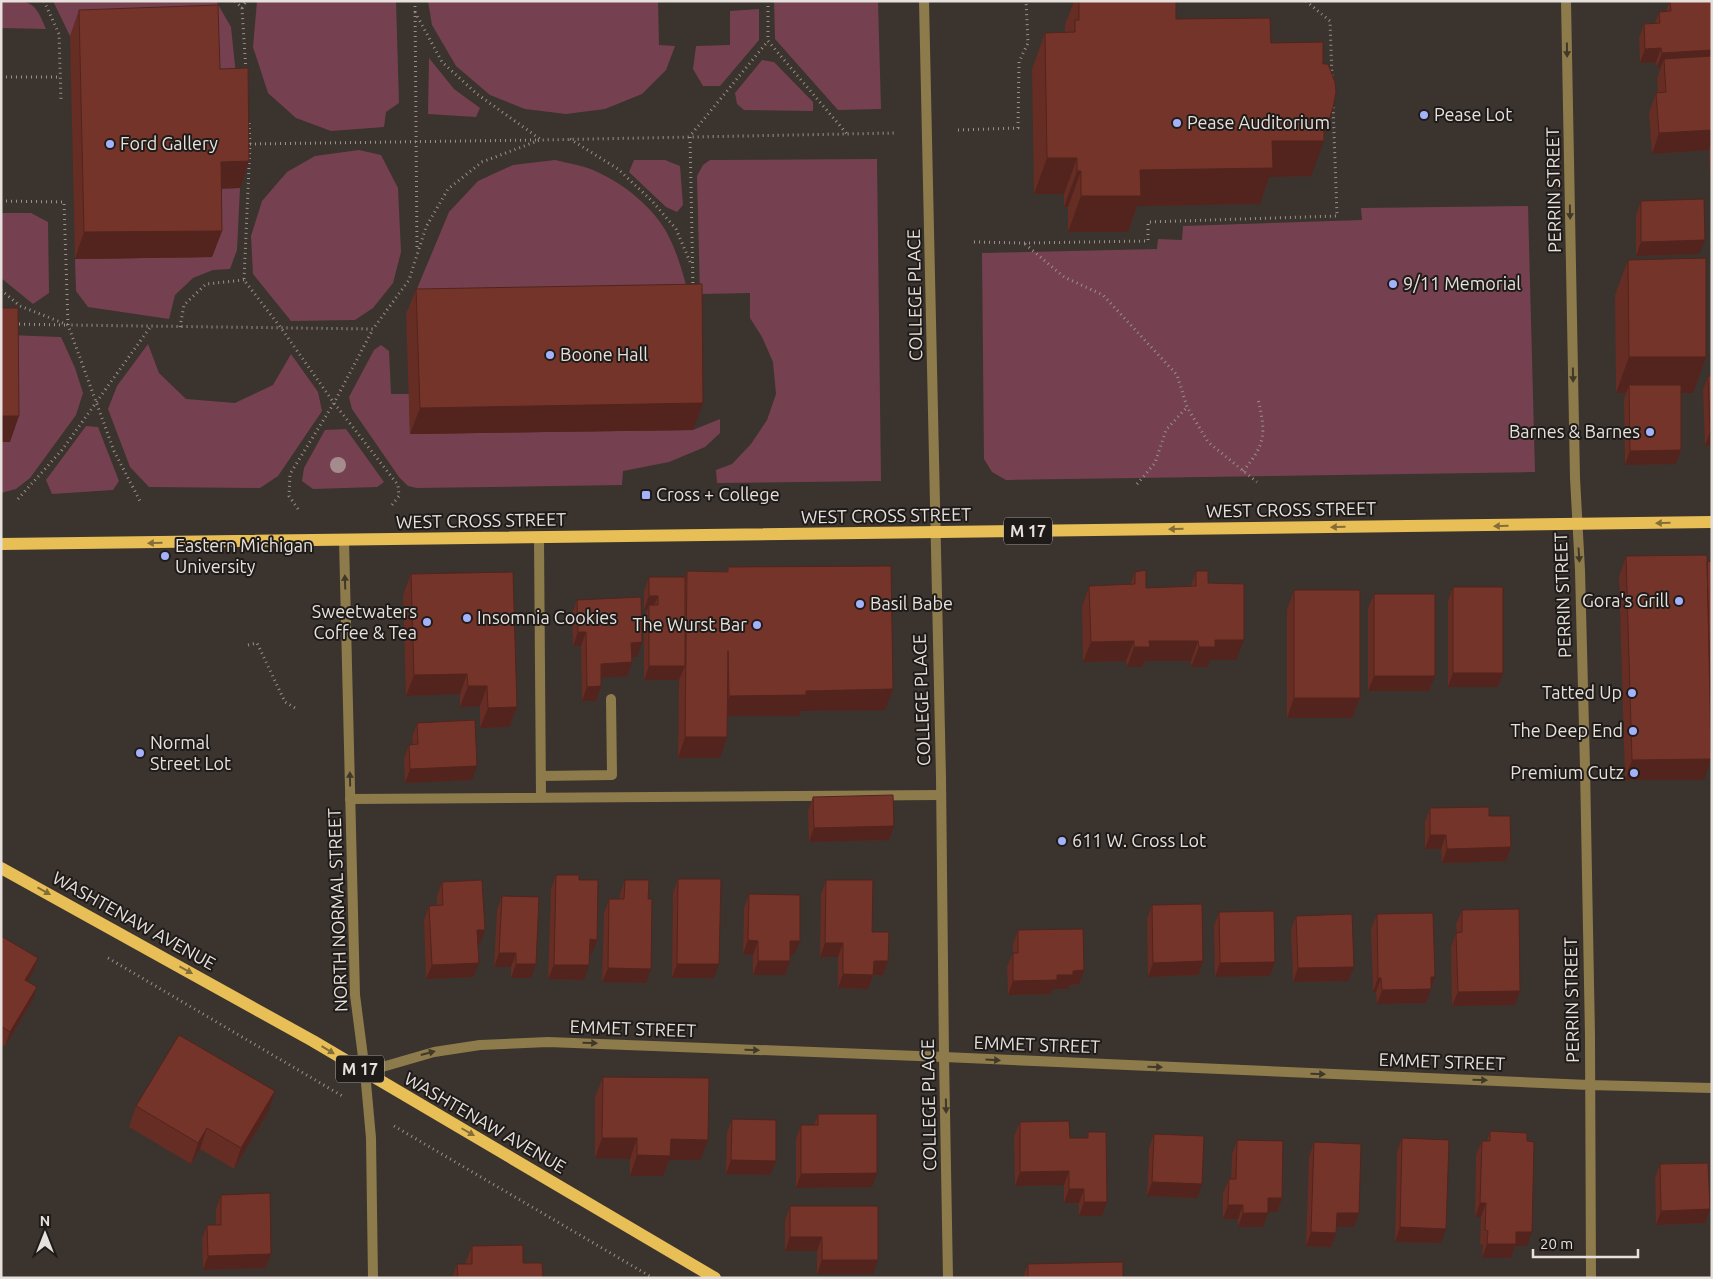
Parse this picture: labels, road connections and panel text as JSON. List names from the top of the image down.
{
  "streets": {
    "main road": ["WEST CROSS STREET", "M 17", "WASHTENAW AVENUE"],
    "street": [
      "PERRIN STREET",
      "COLLEGE PLACE",
      "NORTH NORMAL STREET",
      "EMMET STREET"
    ]
  },
  "crossings": [
    ["PERRIN STREET", "WEST CROSS STREET"],
    ["PERRIN STREET", "EMMET STREET"],
    ["COLLEGE PLACE", "WEST CROSS STREET"],
    ["COLLEGE PLACE", "EMMET STREET"],
    ["WEST CROSS STREET", "NORTH NORMAL STREET"],
    ["NORTH NORMAL STREET", "WASHTENAW AVENUE"],
    ["NORTH NORMAL STREET", "EMMET STREET"],
    ["WASHTENAW AVENUE", "EMMET STREET"]
  ],
  "one_way": [
    "PERRIN STREET",
    "WEST CROSS STREET",
    "NORTH NORMAL STREET",
    "WASHTENAW AVENUE",
    "EMMET STREET"
  ],
  "places": {
    "other": [
      "Pease Lot",
      "Pease Auditorium",
      "Ford Gallery",
      "9/11 Memorial",
      "Boone Hall",
      "Barnes & Barnes",
      "Eastern Michigan University",
      "Gora's Grill",
      "Basil Babe",
      "Insomnia Cookies",
      "Sweetwaters Coffee & Tea",
      "The Wurst Bar",
      "Tatted Up",
      "The Deep End",
      "Normal Street Lot",
      "Premium Cutz",
      "611 W. Cross Lot"
    ],
    "transit": ["Cross + College"]
  },
  "scale_bar": "20 m",
  "north": "top"
}
